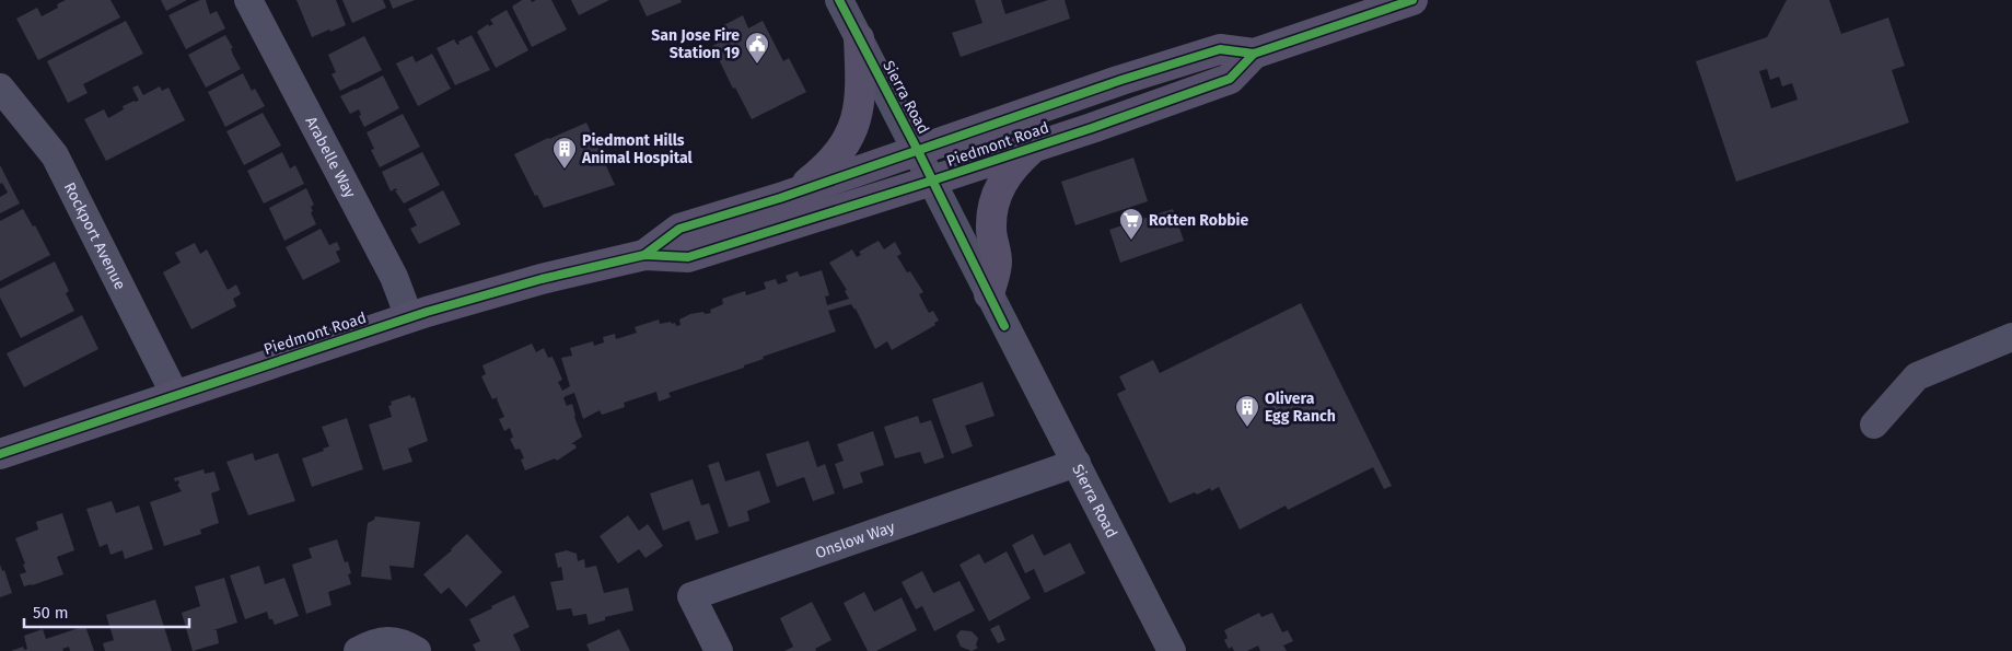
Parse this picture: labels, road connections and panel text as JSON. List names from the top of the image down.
{
  "streets": {
    "main road": ["Piedmont Road"],
    "street": [
      "Sierra Road",
      "Arabelle Way",
      "Rockport Avenue",
      "Onslow Way"
    ]
  },
  "crossings": [
    ["Sierra Road", "Piedmont Road"],
    ["Sierra Road", "Onslow Way"],
    ["Piedmont Road", "Arabelle Way"],
    ["Piedmont Road", "Rockport Avenue"]
  ],
  "places": {
    "public building": ["San Jose Fire Station 19"],
    "building": ["Piedmont Hills Animal Hospital", "Olivera Egg Ranch"],
    "supermarket": ["Rotten Robbie"]
  },
  "scale_bar": "50 m"
}
